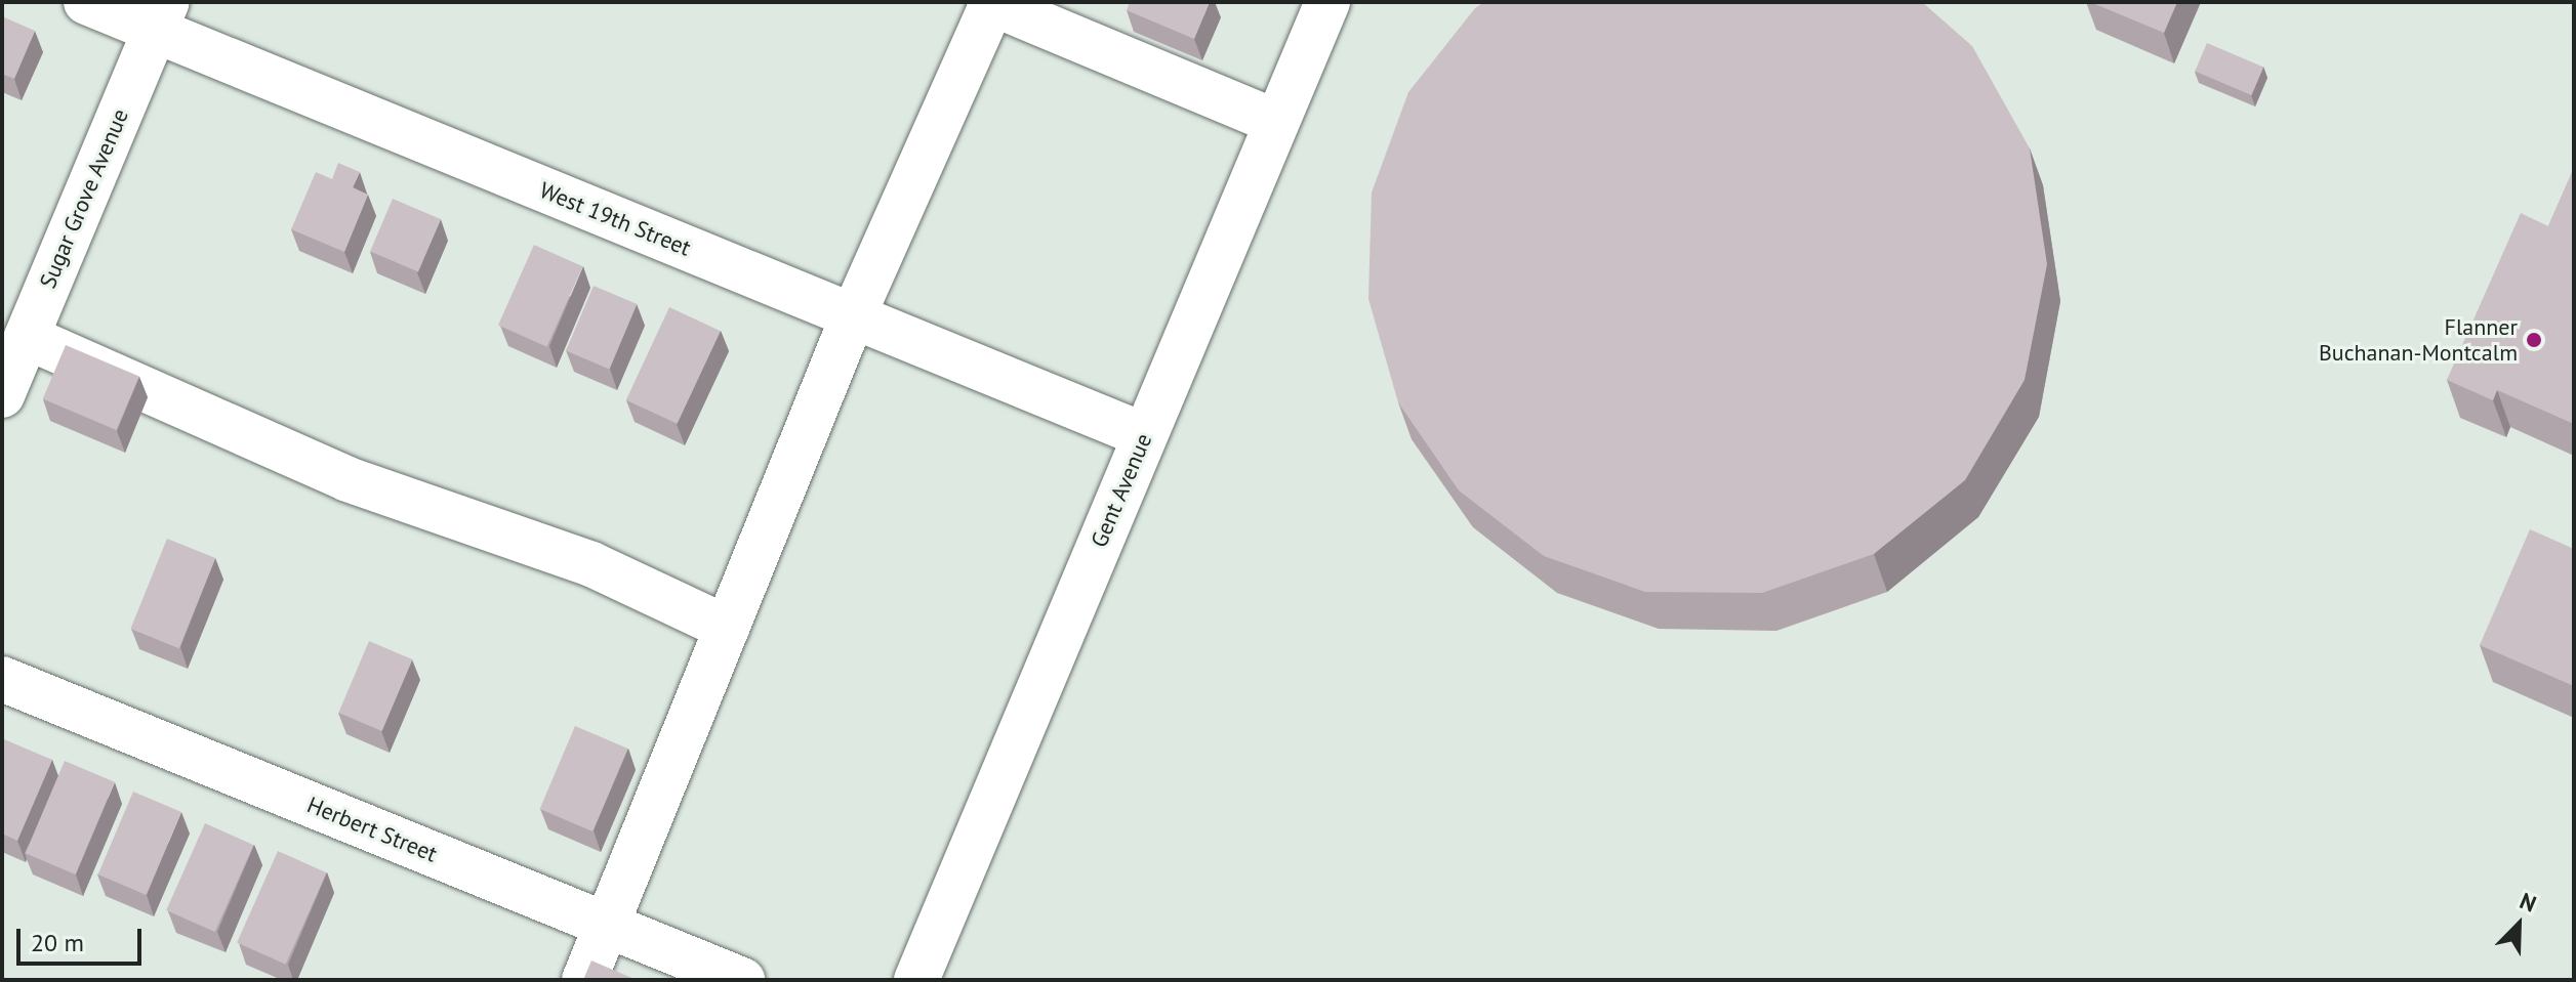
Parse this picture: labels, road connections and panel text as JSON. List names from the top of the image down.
{
  "streets": {
    "street": [
      "Sugar Grove Avenue",
      "West 19th Street",
      "Gent Avenue",
      "Herbert Street"
    ]
  },
  "crossings": [
    ["Sugar Grove Avenue", "West 19th Street"],
    ["West 19th Street", "Gent Avenue"]
  ],
  "places": ["Flanner Buchanan-Montcalm"],
  "scale_bar": "20 m",
  "north": "top right"
}
